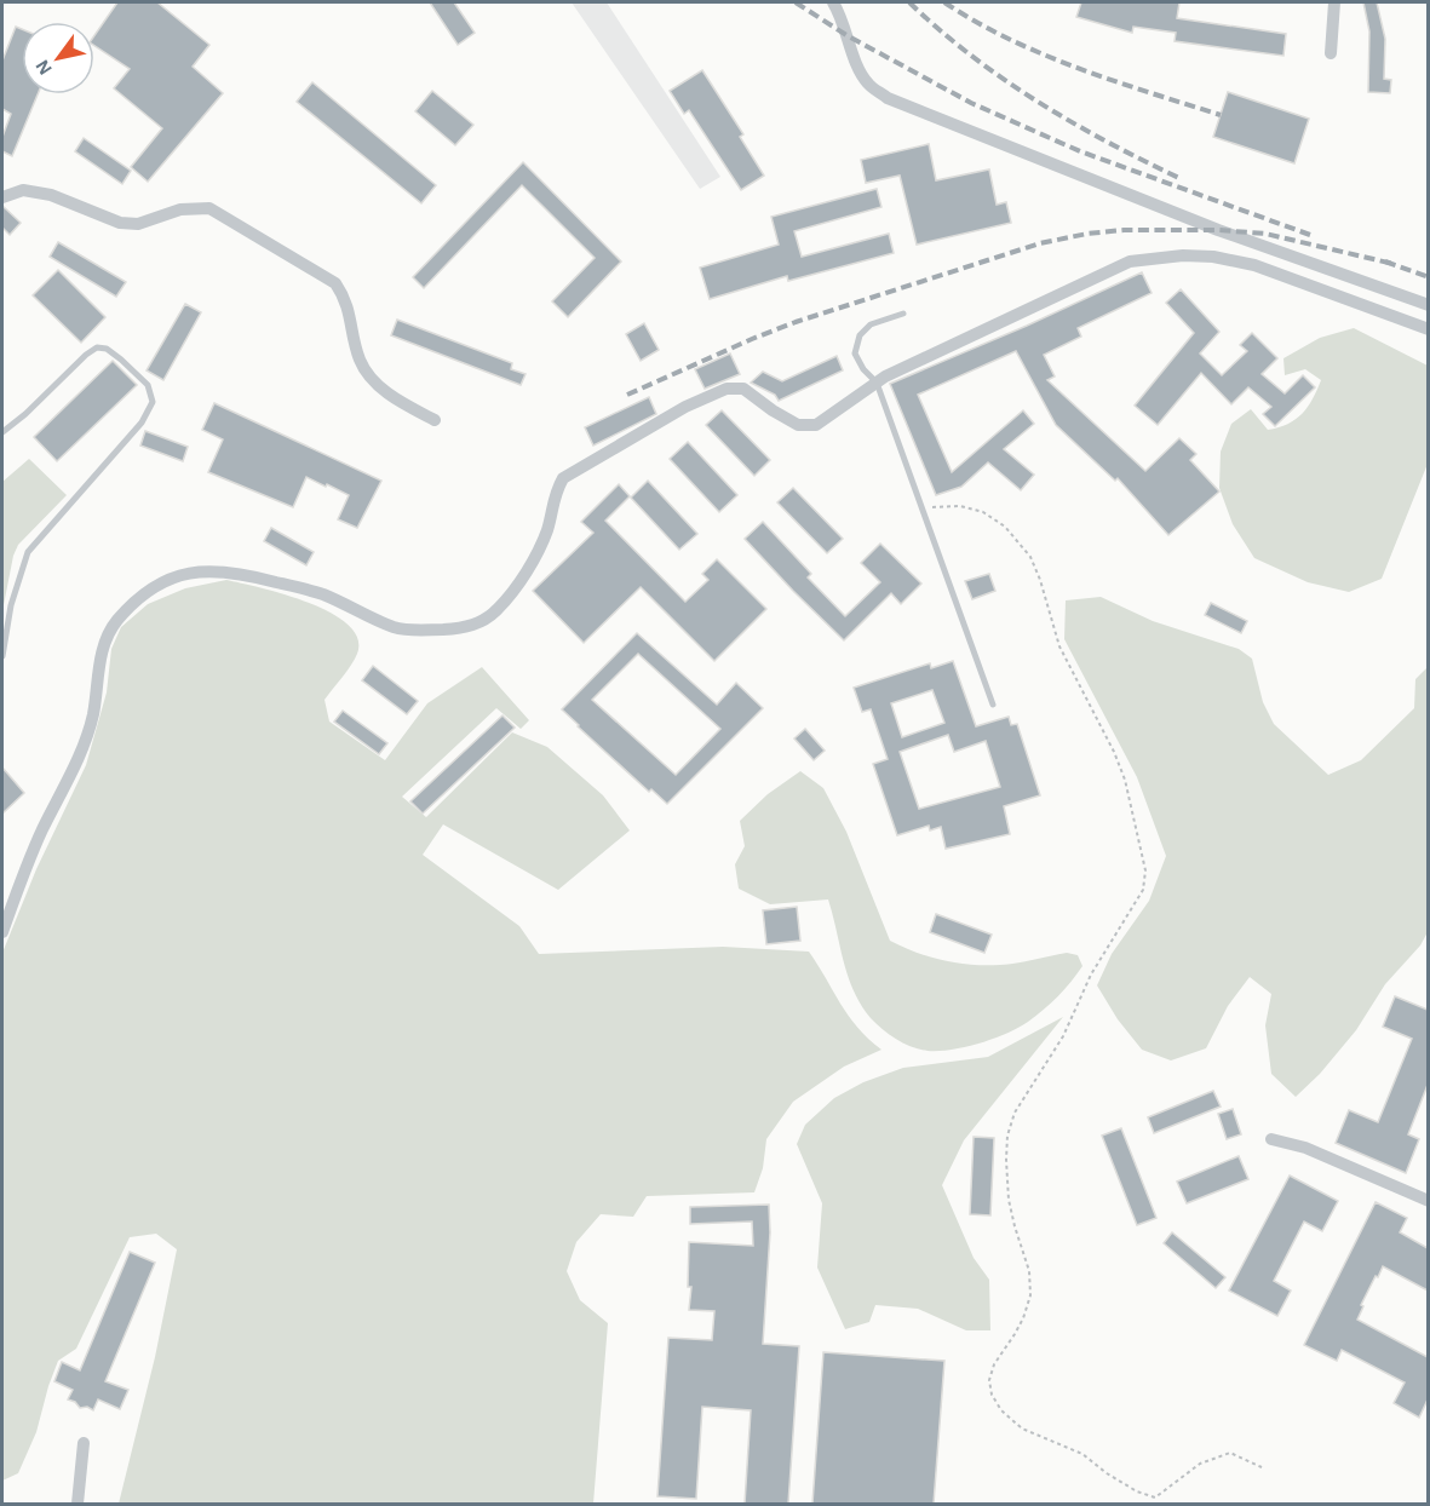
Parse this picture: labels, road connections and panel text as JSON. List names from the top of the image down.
{
  "north": "bottom left"
}
